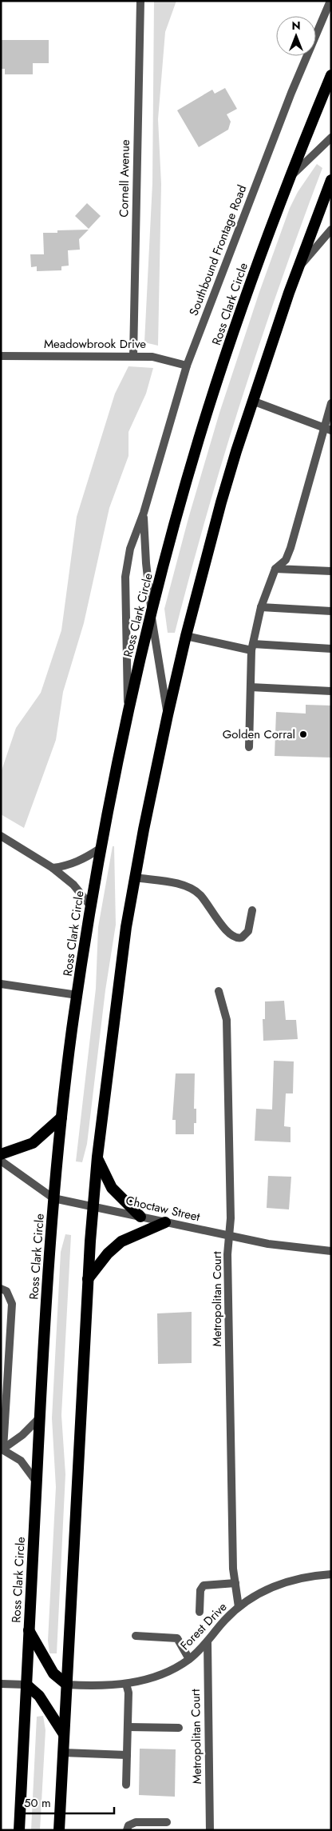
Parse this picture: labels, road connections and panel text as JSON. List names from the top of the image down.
{
  "streets": {
    "highway": ["Ross Clark Circle"],
    "street": [
      "Cornell Avenue",
      "Southbound Frontage Road",
      "Meadowbrook Drive",
      "Choctaw Street",
      "Metropolitan Court",
      "Forest Drive"
    ]
  },
  "crossings": [
    ["Cornell Avenue", "Meadowbrook Drive"],
    ["Southbound Frontage Road", "Ross Clark Circle"],
    ["Southbound Frontage Road", "Meadowbrook Drive"],
    ["Ross Clark Circle", "Choctaw Street"],
    ["Choctaw Street", "Metropolitan Court"],
    ["Metropolitan Court", "Forest Drive"]
  ],
  "places": ["Golden Corral"],
  "scale_bar": "50 m",
  "north": "top"
}
